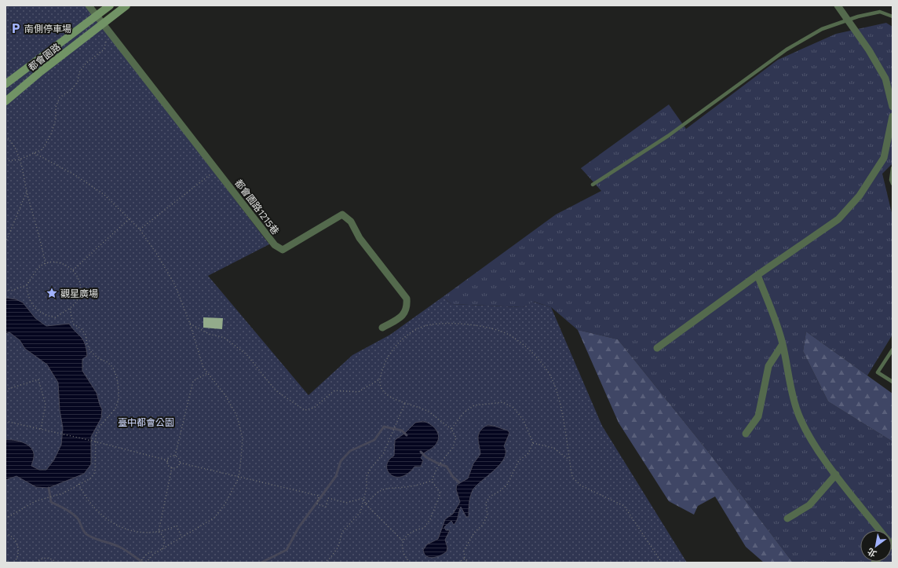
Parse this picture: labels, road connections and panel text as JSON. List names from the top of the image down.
{
  "streets": {
    "street": ["都會園路", "都會園路1215巷"]
  },
  "crossings": [
    ["都會園路", "都會園路1215巷"]
  ],
  "parks": ["臺中都會公園"],
  "places": {
    "parking": ["南側停車場"],
    "place": ["觀星廣場"]
  },
  "north": "bottom left"
}
